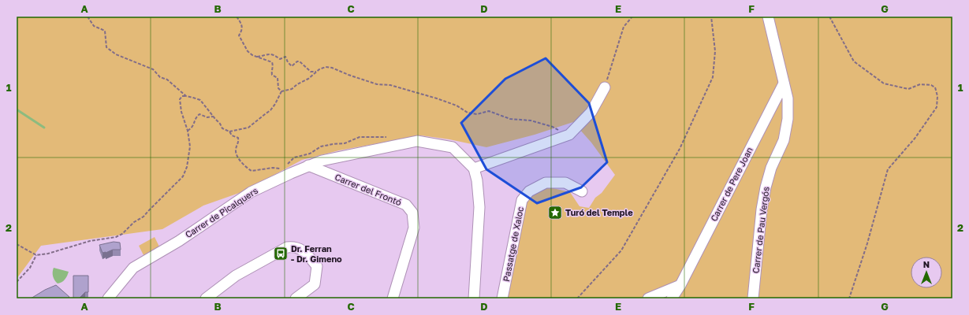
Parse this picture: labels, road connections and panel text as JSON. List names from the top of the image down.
{
  "streets": {
    "street": [
      "Carrer de Pere Joan",
      "Carrer del Frontó",
      "Carrer de Picalquers",
      "Carrer de Pau Vergós",
      "Passatge de Xaloc"
    ]
  },
  "crossings": [
    ["Carrer de Pere Joan", "Carrer de Pau Vergós"],
    ["Carrer del Frontó", "Carrer de Picalquers"]
  ],
  "places": {
    "place": ["Turó del Temple"],
    "bus stop": ["Dr. Ferran - Dr. Gimeno"]
  },
  "north": "top",
  "grid": {
    "columns": [
      "A",
      "B",
      "C",
      "D",
      "E",
      "F",
      "G"
    ],
    "rows": ["1", "2"]
  }
}
